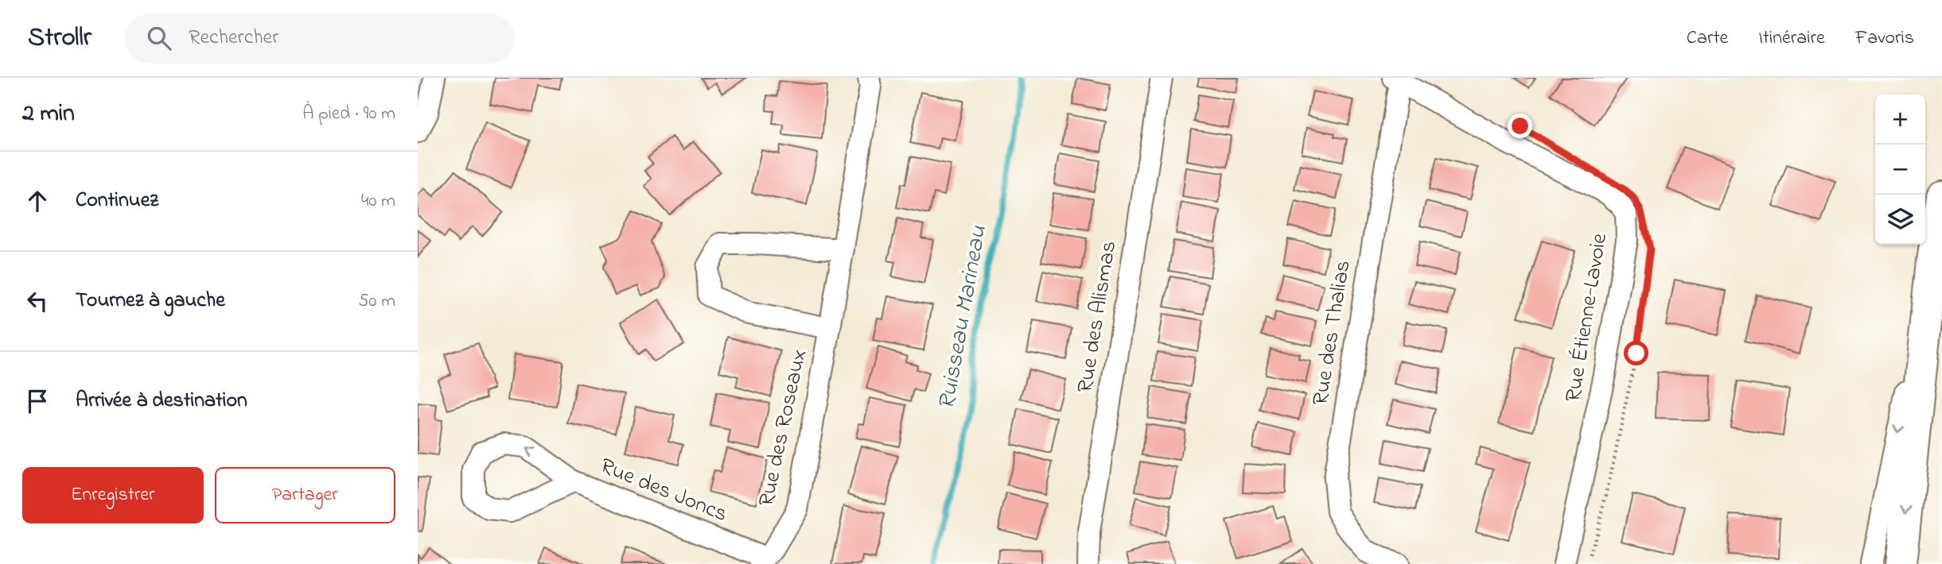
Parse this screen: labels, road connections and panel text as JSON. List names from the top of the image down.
{
  "streets": {
    "street": [
      "Rue des Alismas",
      "Rue Étienne-Lavoie",
      "Rue des Thalias",
      "Rue des Roseaux",
      "Rue des Joncs"
    ]
  },
  "crossings": [
    ["Rue Étienne-Lavoie", "Rue des Thalias"],
    ["Rue des Roseaux", "Rue des Joncs"]
  ],
  "water": ["Ruisseau Marineau"],
  "page": {
    "header": "Strollr",
    "search": "Rechercher",
    "nav": ["Carte", "Itinéraire", "Favoris"],
    "heading": ["2 min", "À pied · 90 m"],
    "map_buttons": ["+", "−"],
    "list": [
      ["Continuez", "40 m"],
      ["Tournez à gauche", "50 m"],
      "Arrivée à destination"
    ],
    "buttons": ["Enregistrer", "Partager"]
  }
}
